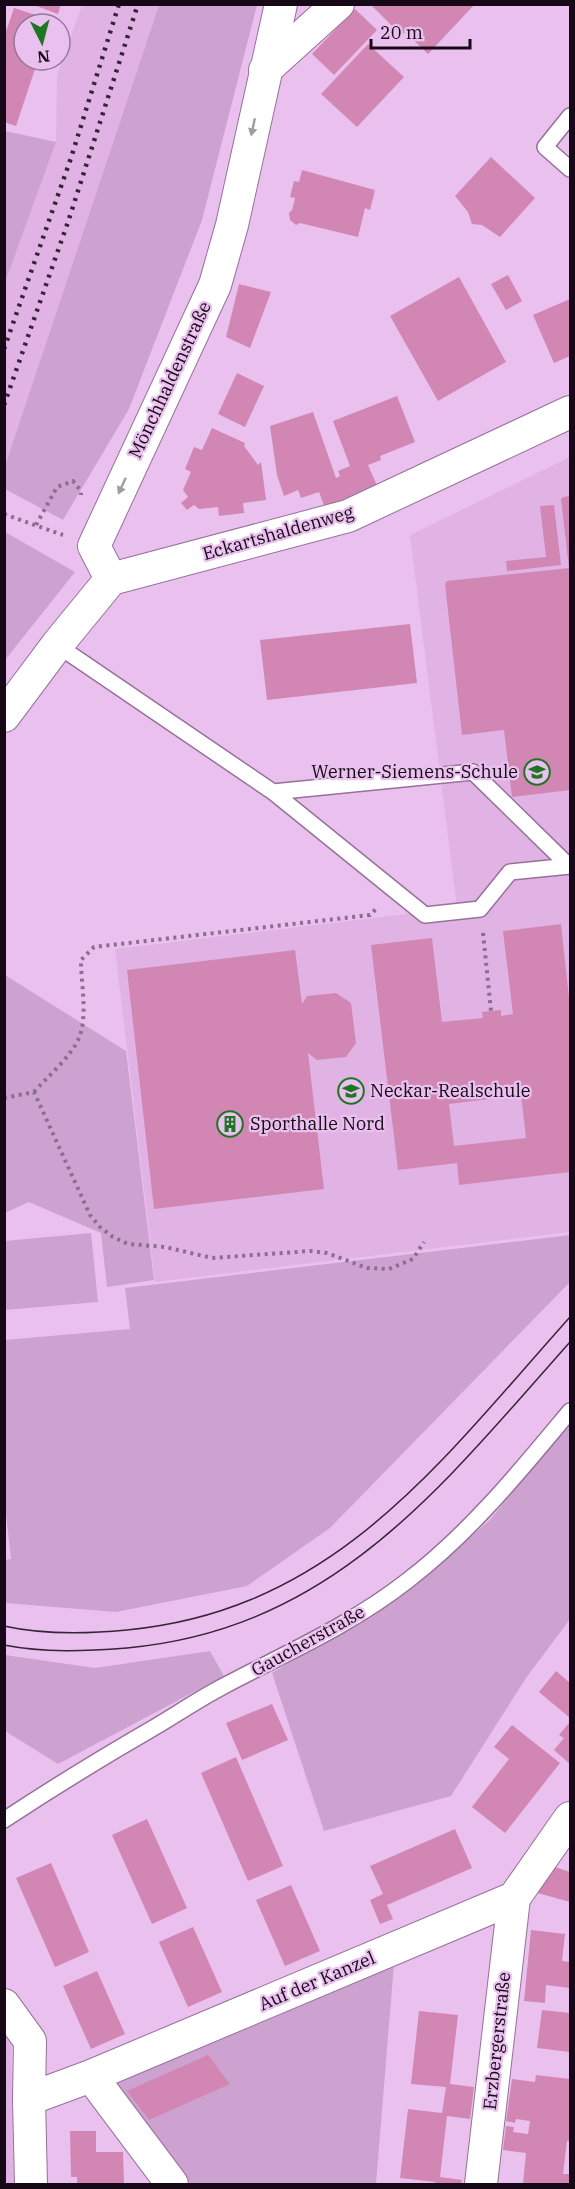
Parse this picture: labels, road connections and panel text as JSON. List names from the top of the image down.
{
  "streets": {
    "street": [
      "Mönchhaldenstraße",
      "Eckartshaldenweg",
      "Auf der Kanzel",
      "Erzbergerstraße"
    ],
    "lane": ["Gaucherstraße"]
  },
  "crossings": [
    ["Mönchhaldenstraße", "Eckartshaldenweg"],
    ["Auf der Kanzel", "Erzbergerstraße"]
  ],
  "one_way": ["Mönchhaldenstraße"],
  "places": {
    "school or university": ["Werner-Siemens-Schule", "Neckar-Realschule"],
    "building": ["Sporthalle Nord"]
  },
  "scale_bar": "20 m",
  "north": "bottom"
}
